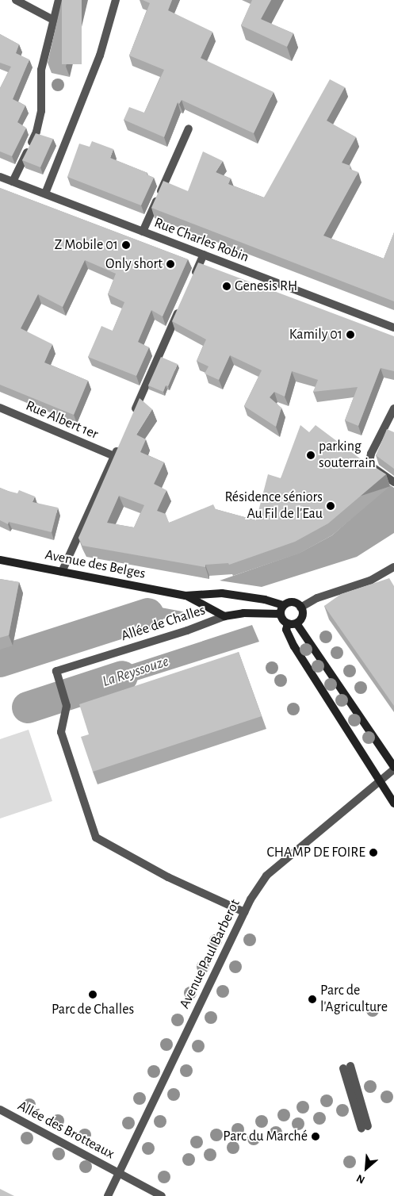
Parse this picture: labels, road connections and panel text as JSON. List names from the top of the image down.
{
  "streets": {
    "main road": ["Avenue des Belges", "Allée de Challes"],
    "street": [
      "Rue Charles Robin",
      "Rue Albert 1er",
      "Avenue Paul Barberot",
      "Allée des Brotteaux"
    ]
  },
  "crossings": [
    ["Avenue des Belges", "Allée de Challes"],
    ["Allée de Challes", "Avenue Paul Barberot"],
    ["Avenue Paul Barberot", "Allée des Brotteaux"]
  ],
  "water": ["La Reyssouze"],
  "places": [
    "Z Mobile 01",
    "Only short",
    "Genesis RH",
    "Kamily 01",
    "parking souterrain",
    "Résidence séniors Au Fil de l'Eau",
    "CHAMP DE FOIRE",
    "Parc de Challes",
    "Parc de l'Agriculture",
    "Parc du Marché"
  ],
  "north": "bottom left"
}
